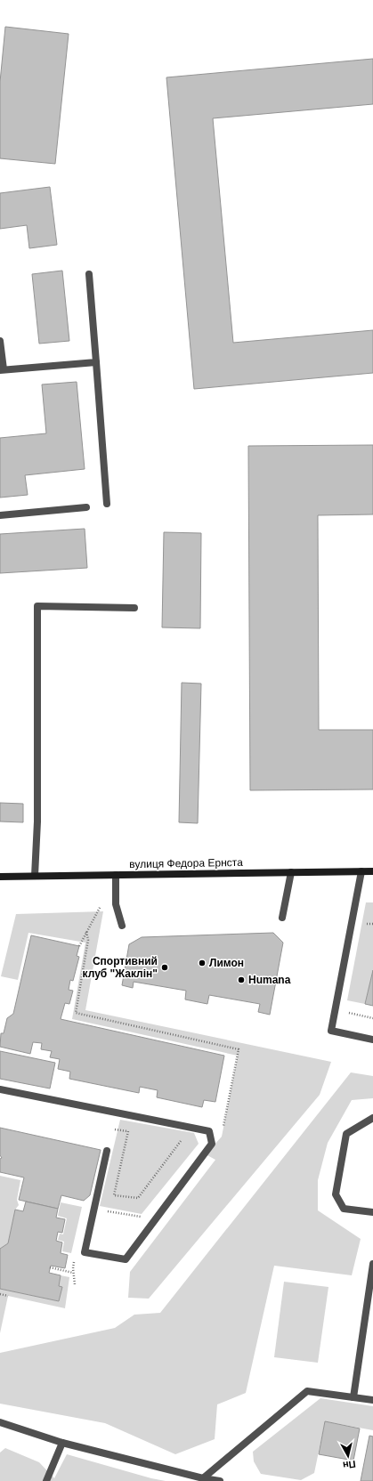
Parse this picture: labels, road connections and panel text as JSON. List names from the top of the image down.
{
  "streets": {
    "street": ["вулиця Федора Ернста"]
  },
  "places": ["Лимон", "Спортивний клуб \"Жаклін\"", "Humana"],
  "north": "bottom"
}
